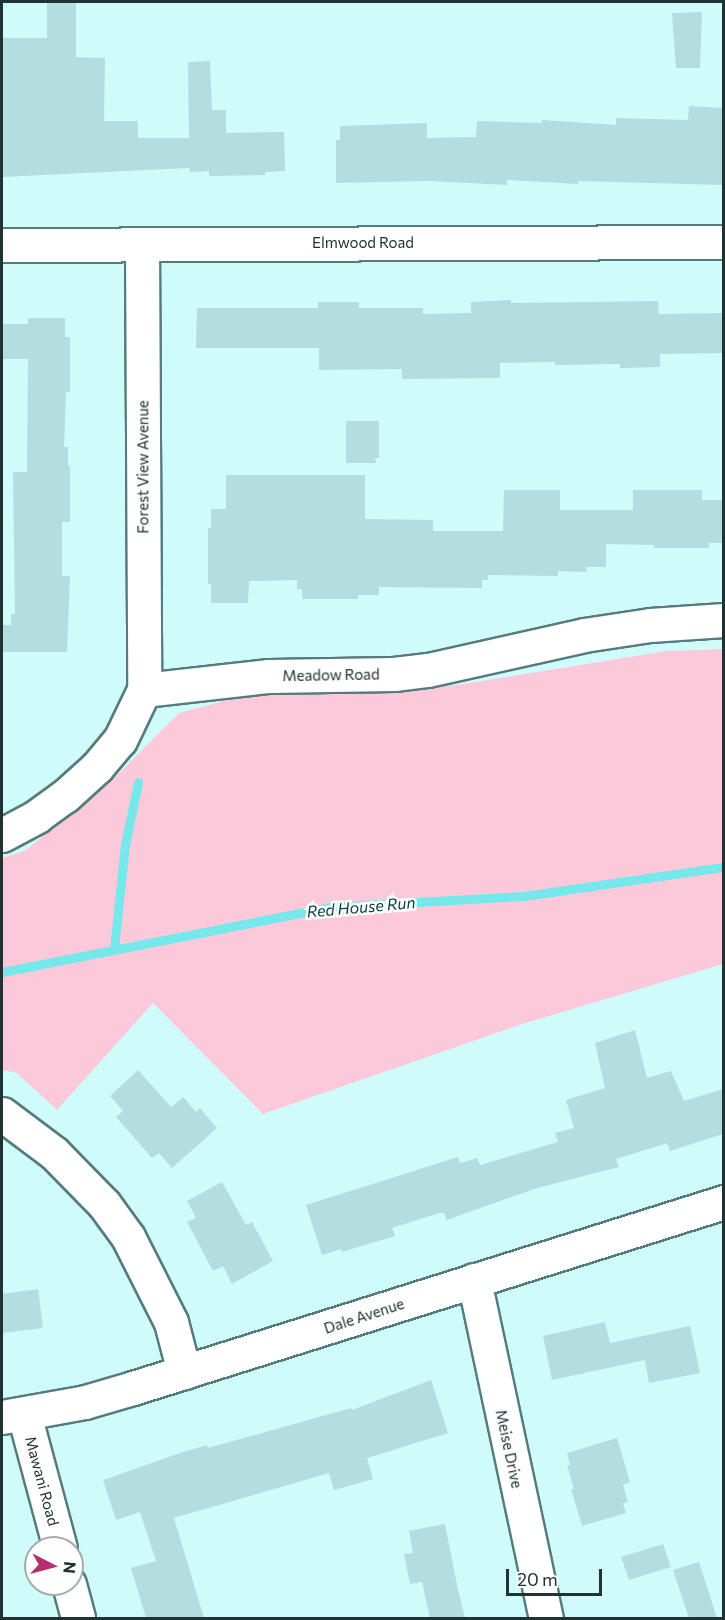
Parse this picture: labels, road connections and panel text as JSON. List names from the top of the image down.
{
  "streets": {
    "street": [
      "Elmwood Road",
      "Forest View Avenue",
      "Meadow Road",
      "Dale Avenue",
      "Meise Drive",
      "Mawani Road"
    ]
  },
  "crossings": [
    ["Elmwood Road", "Forest View Avenue"],
    ["Forest View Avenue", "Meadow Road"],
    ["Dale Avenue", "Meise Drive"],
    ["Dale Avenue", "Mawani Road"]
  ],
  "water": ["Red House Run"],
  "scale_bar": "20 m",
  "north": "right"
}
